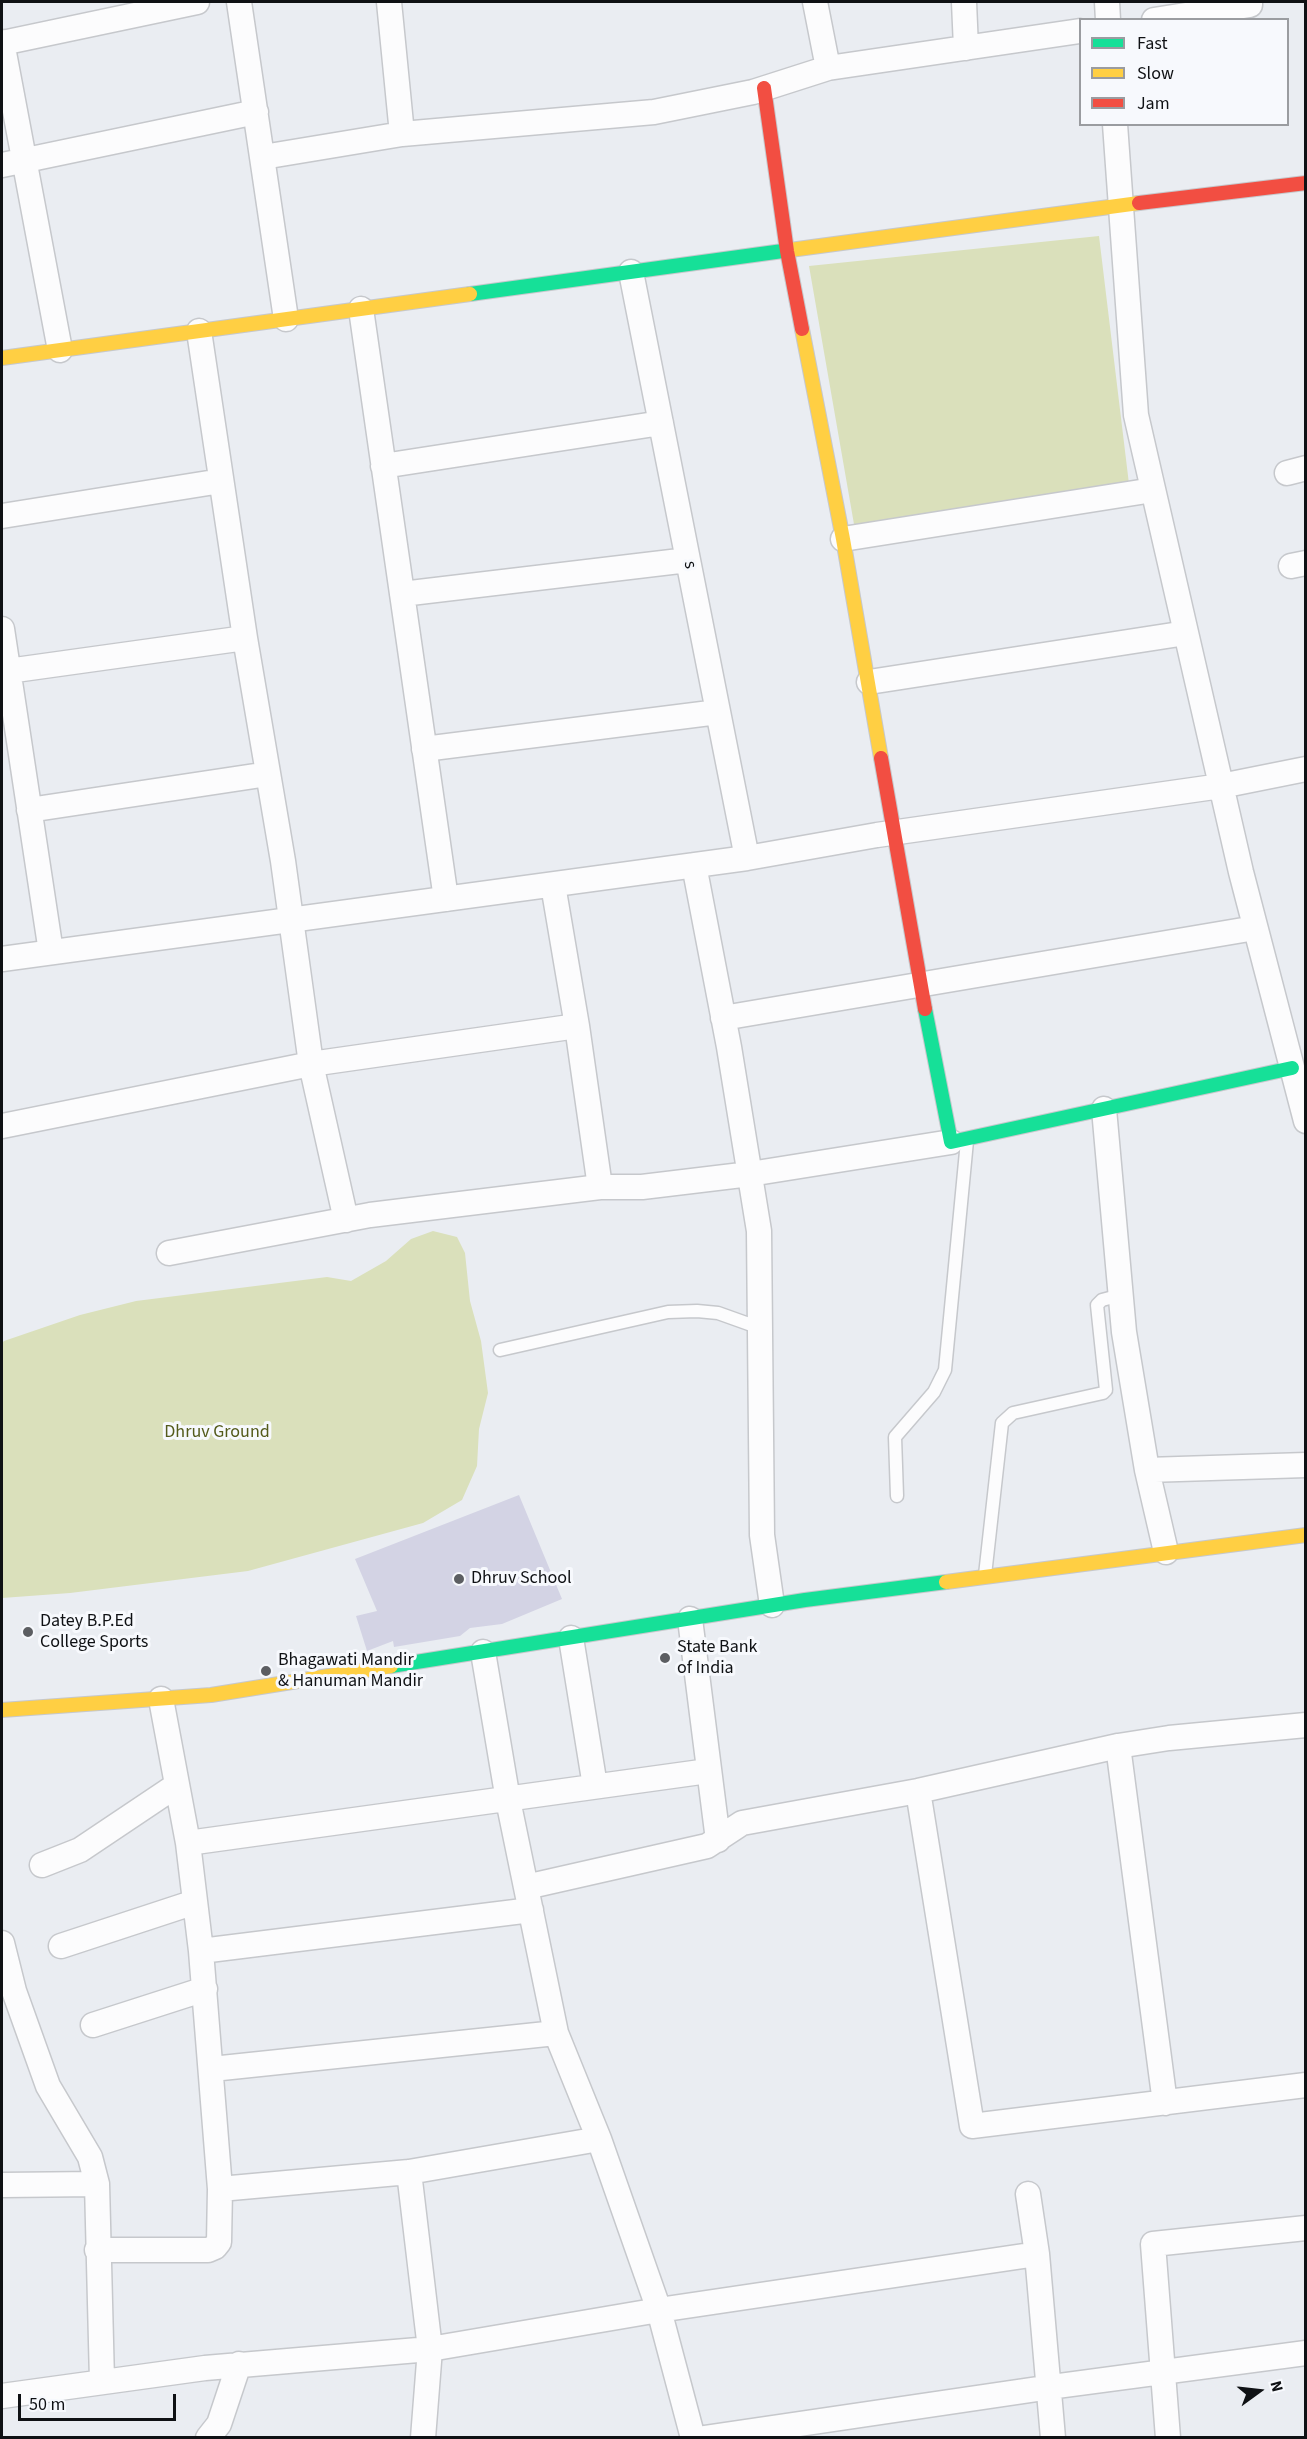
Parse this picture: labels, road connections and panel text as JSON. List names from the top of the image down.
{
  "streets": {
    "street": ["s"]
  },
  "parks": ["Dhruv Ground"],
  "places": [
    "Dhruv School",
    "Datey B.P.Ed College Sports",
    "State Bank of India",
    "Bhagawati Mandir & Hanuman Mandir"
  ],
  "legend": ["Fast", "Slow", "Jam"],
  "scale_bar": "50 m",
  "north": "right"
}
